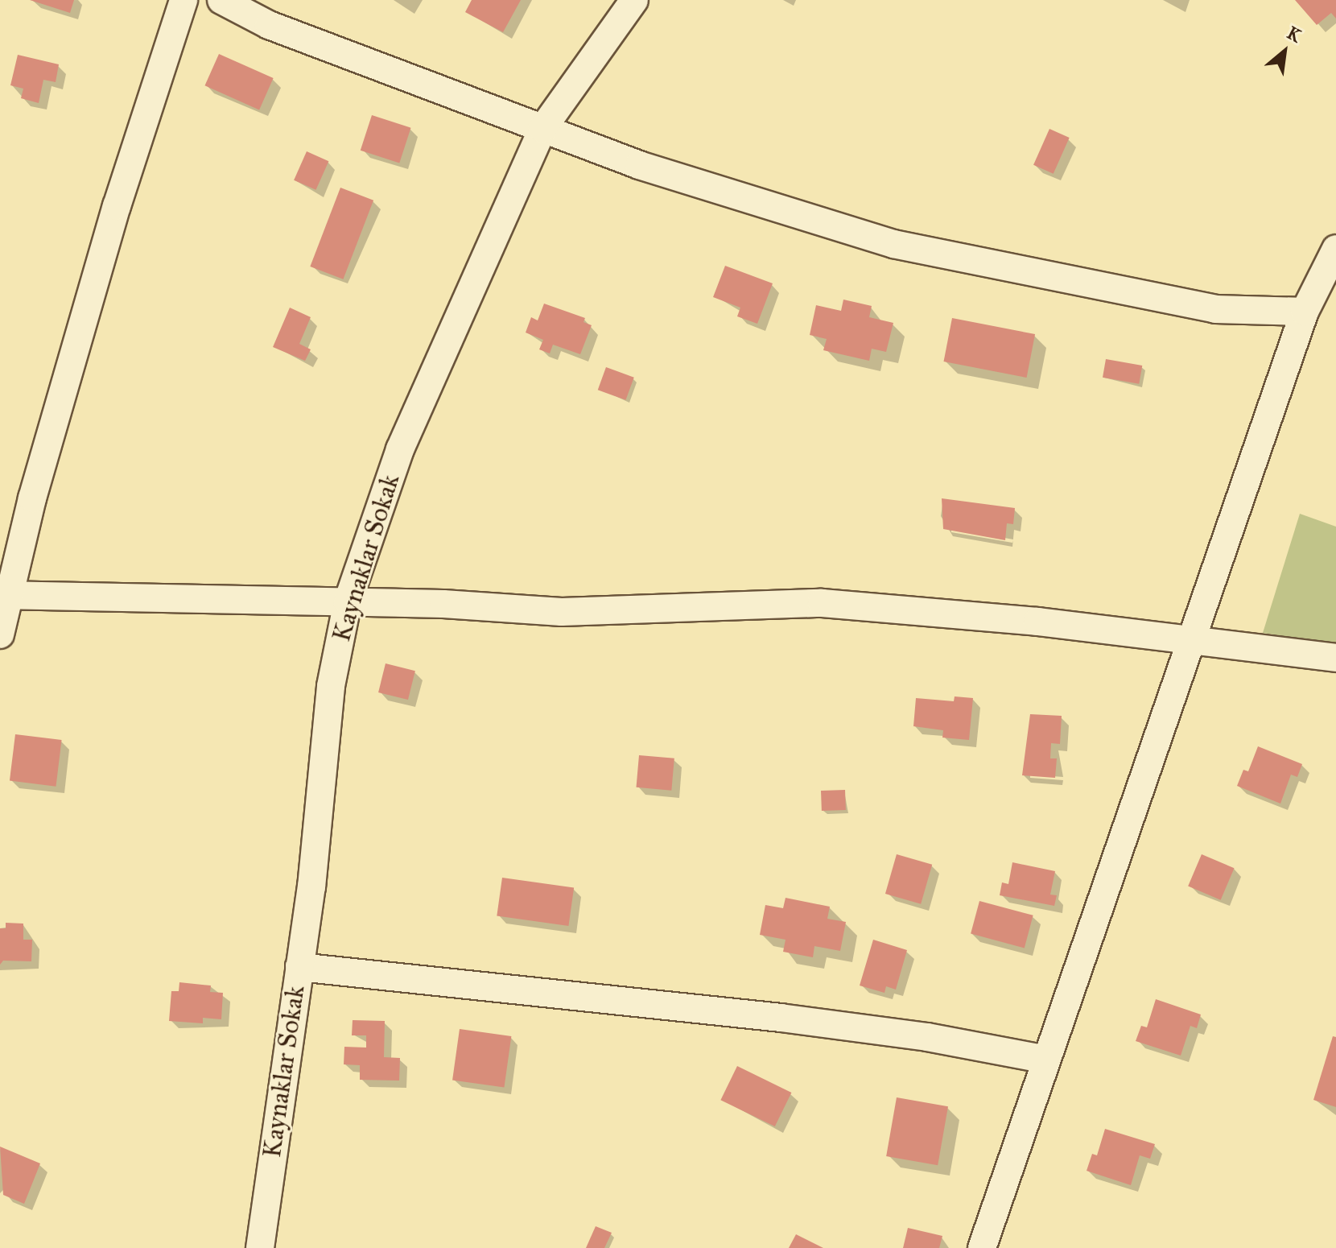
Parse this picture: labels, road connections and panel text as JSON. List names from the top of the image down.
{
  "streets": {
    "street": ["Kaynaklar Sokak"]
  },
  "north": "top right"
}
